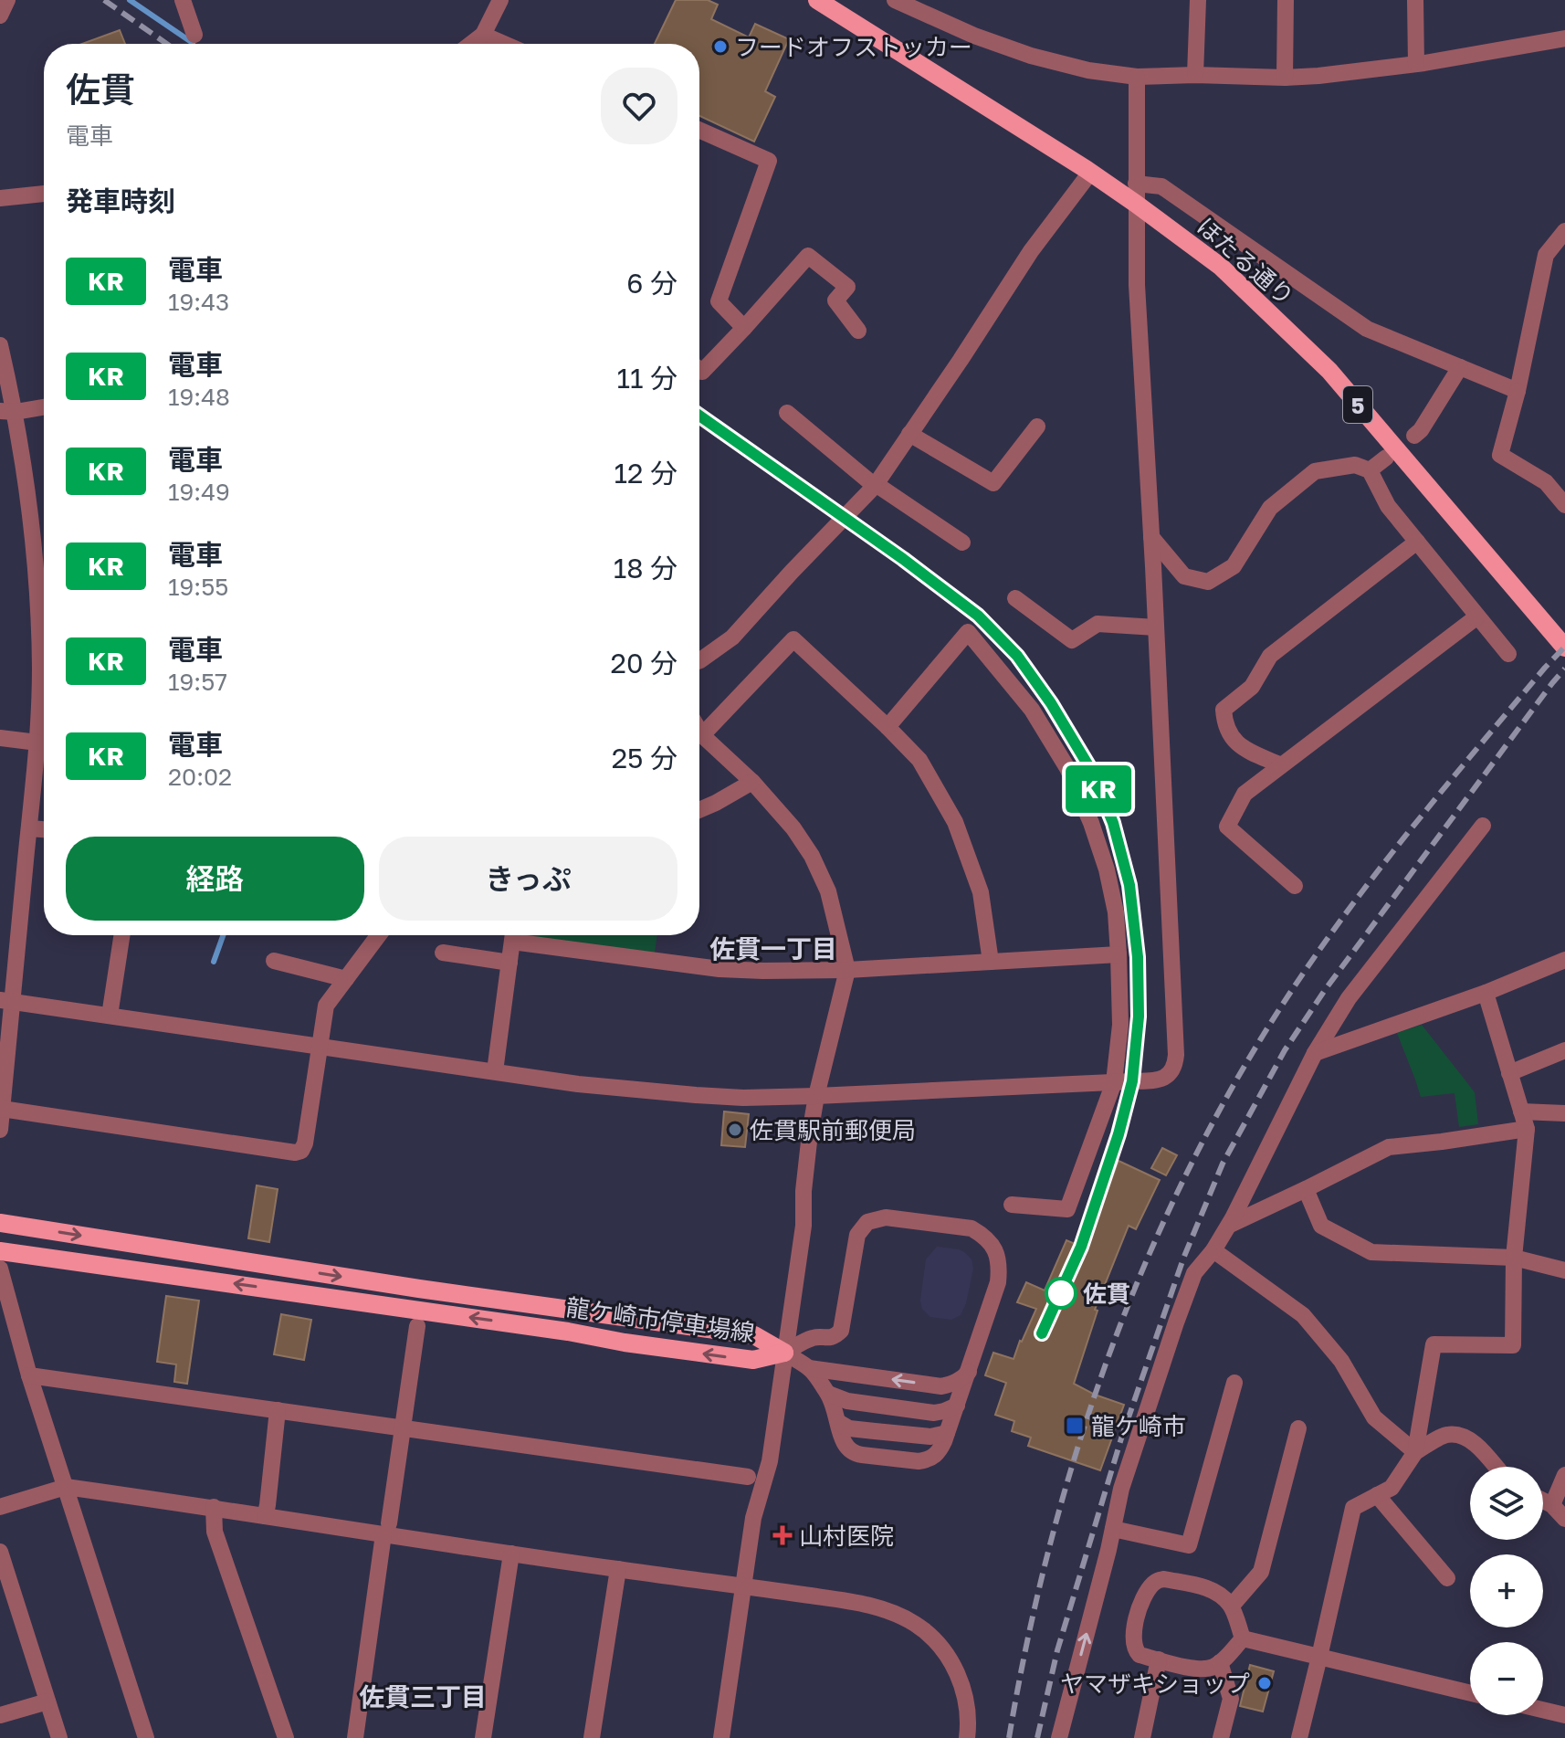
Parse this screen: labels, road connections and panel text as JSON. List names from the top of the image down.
{
  "streets": {
    "main road": ["ほたる通り", "5", "龍ケ崎市停車場線"]
  },
  "districts": ["佐貫一丁目", "佐貫三丁目"],
  "places": {
    "other": [
      "フードオフストッカー",
      "佐貫駅前郵便局",
      "佐貫",
      "ヤマザキショップ"
    ],
    "transit": ["龍ケ崎市"],
    "health": ["山村医院"]
  },
  "page": {
    "on_map": "KR",
    "heading": [
      ["佐貫", "電車"],
      "発車時刻"
    ],
    "list": [
      {
        "mark": "KR",
        "name": "電車",
        "note": "19:43",
        "value": "6 分"
      },
      {
        "mark": "KR",
        "name": "電車",
        "note": "19:48",
        "value": "11 分"
      },
      {
        "mark": "KR",
        "name": "電車",
        "note": "19:49",
        "value": "12 分"
      },
      {
        "mark": "KR",
        "name": "電車",
        "note": "19:55",
        "value": "18 分"
      },
      {
        "mark": "KR",
        "name": "電車",
        "note": "19:57",
        "value": "20 分"
      },
      {
        "mark": "KR",
        "name": "電車",
        "note": "20:02",
        "value": "25 分"
      }
    ],
    "buttons": ["経路", "きっぷ"],
    "map_buttons": ["+", "−"]
  }
}
